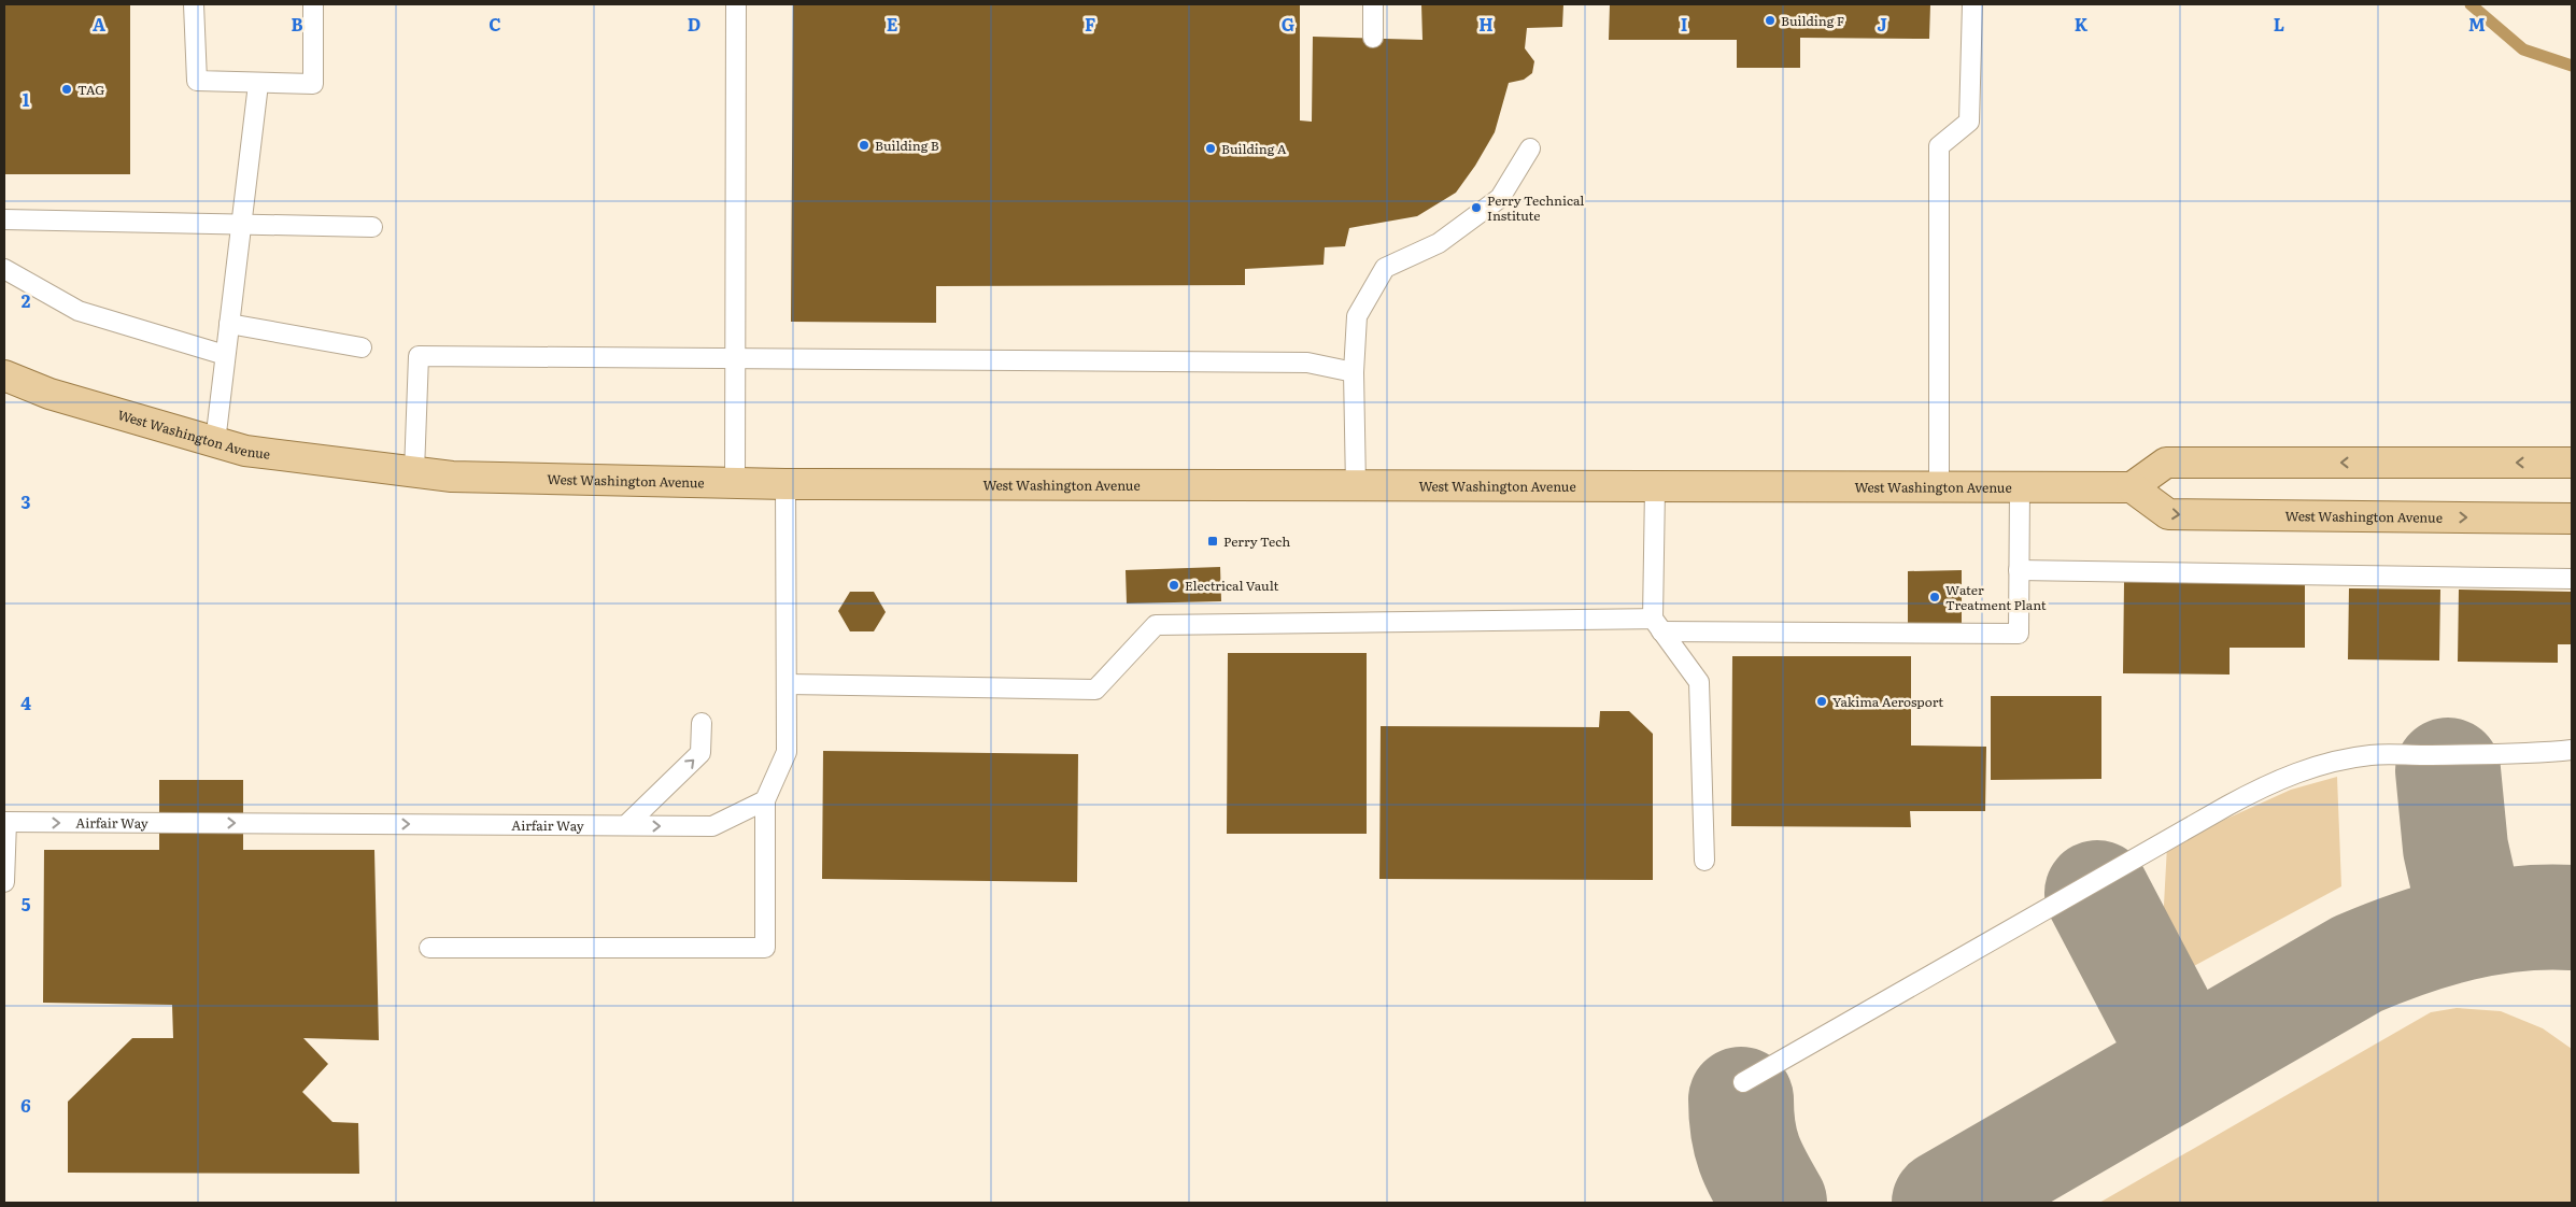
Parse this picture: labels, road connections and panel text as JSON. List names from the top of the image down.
{
  "streets": {
    "main road": ["West Washington Avenue"],
    "lane": ["Airfair Way"]
  },
  "one_way": ["Airfair Way"],
  "places": {
    "other": [
      "Building F",
      "TAG",
      "Building B",
      "Building A",
      "Perry Technical Institute",
      "Electrical Vault",
      "Water Treatment Plant",
      "Yakima Aerosport"
    ],
    "transit": ["Perry Tech"]
  },
  "grid": {
    "columns": [
      "A",
      "B",
      "C",
      "D",
      "E",
      "F",
      "G",
      "H",
      "I",
      "J",
      "K",
      "L",
      "M"
    ],
    "rows": [
      "1",
      "2",
      "3",
      "4",
      "5",
      "6"
    ]
  }
}
